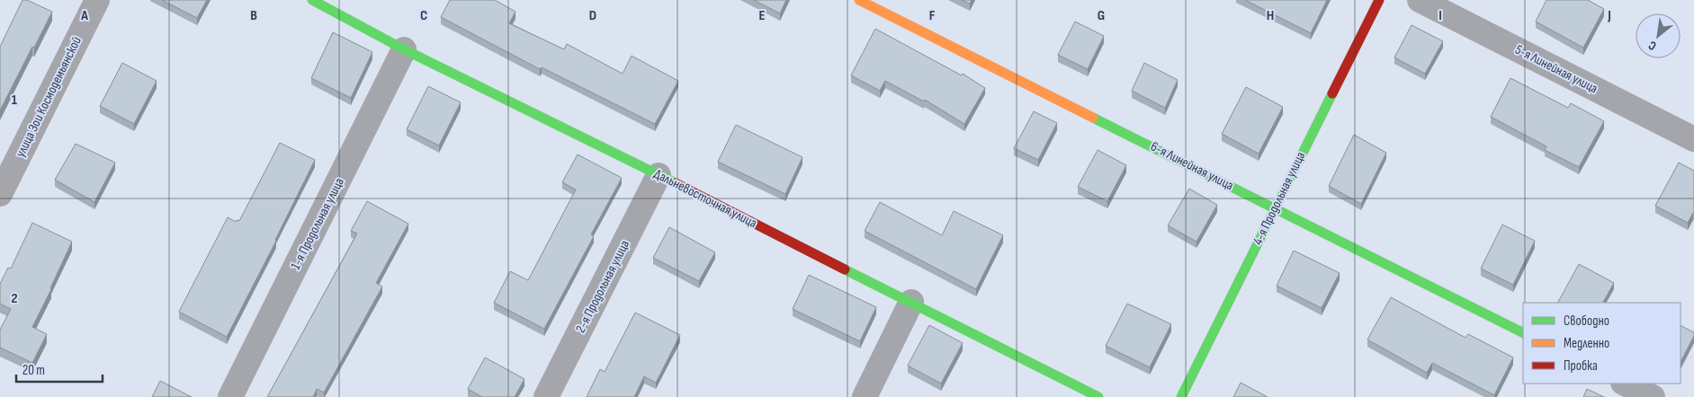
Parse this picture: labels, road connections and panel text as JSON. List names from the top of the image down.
{
  "streets": {
    "street": [
      "5-я Линейная улица",
      "улица Зои Космодемьянской",
      "6-я Линейная улица",
      "Дальневосточная улица",
      "4-я Продольная улица",
      "1-я Продольная улица",
      "2-я Продольная улица"
    ]
  },
  "crossings": [
    ["6-я Линейная улица", "4-я Продольная улица"],
    ["Дальневосточная улица", "1-я Продольная улица"],
    ["Дальневосточная улица", "2-я Продольная улица"]
  ],
  "legend": ["Свободно", "Медленно", "Пробка"],
  "scale_bar": "20 m",
  "north": "bottom left",
  "grid": {
    "columns": [
      "A",
      "B",
      "C",
      "D",
      "E",
      "F",
      "G",
      "H",
      "I",
      "J"
    ],
    "rows": ["1", "2"]
  }
}
